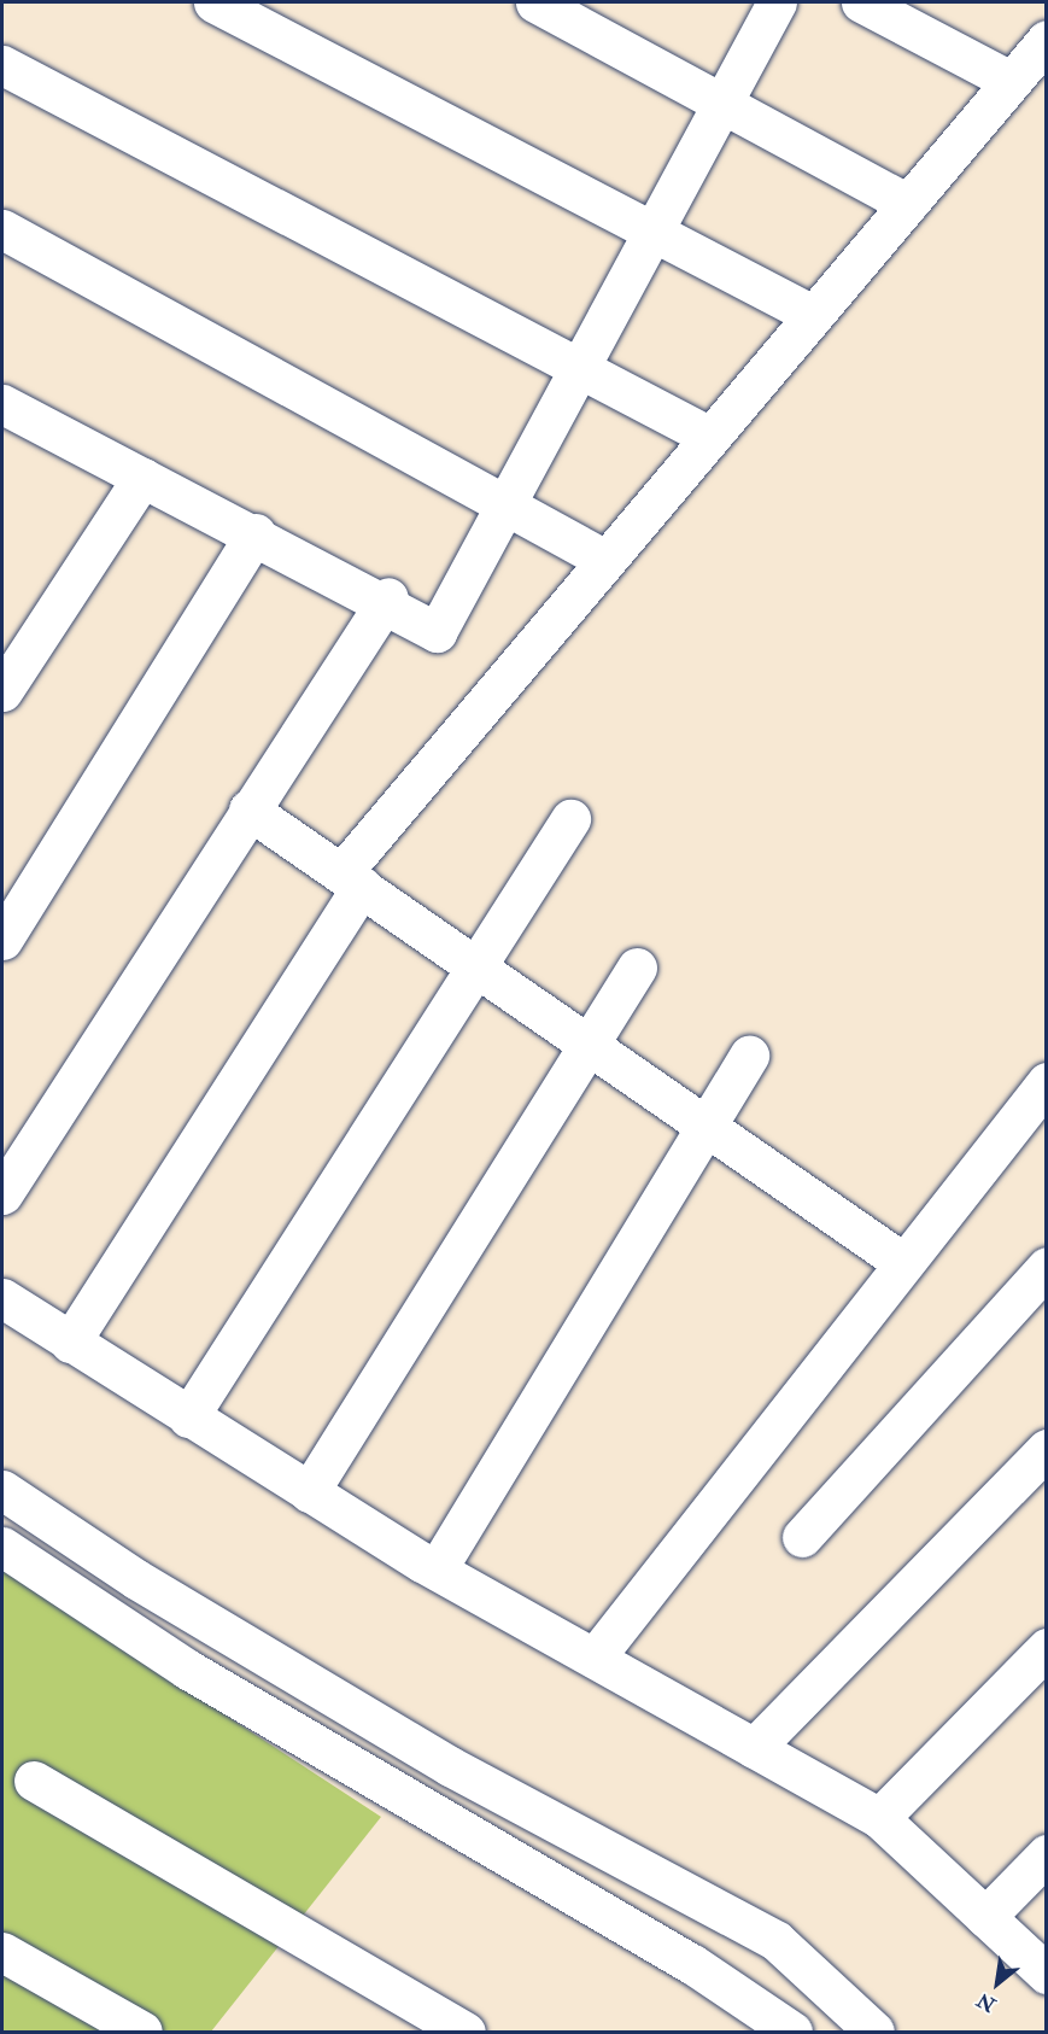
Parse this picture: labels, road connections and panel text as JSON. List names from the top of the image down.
{
  "north": "bottom left"
}
